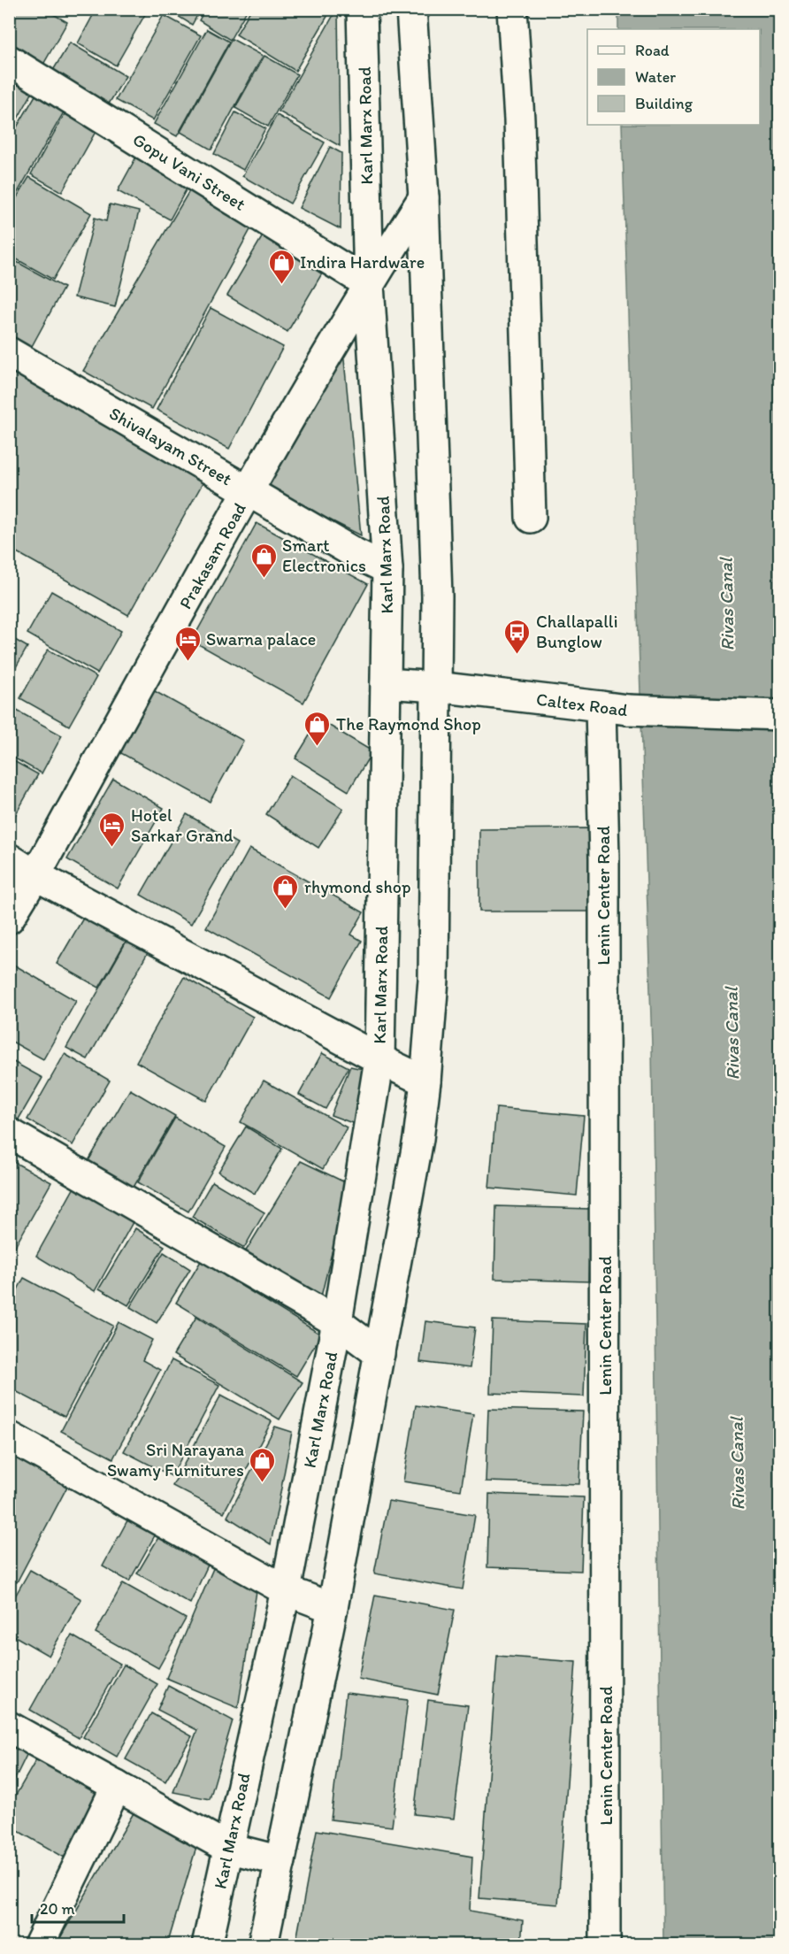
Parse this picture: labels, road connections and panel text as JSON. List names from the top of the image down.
{
  "streets": {
    "street": [
      "Karl Marx Road",
      "Gopu Vani Street",
      "Shivalayam Street",
      "Prakasam Road",
      "Caltex Road",
      "Lenin Center Road"
    ]
  },
  "crossings": [
    ["Karl Marx Road", "Gopu Vani Street"],
    ["Karl Marx Road", "Shivalayam Street"],
    ["Karl Marx Road", "Prakasam Road"],
    ["Karl Marx Road", "Caltex Road"],
    ["Gopu Vani Street", "Prakasam Road"],
    ["Shivalayam Street", "Prakasam Road"],
    ["Caltex Road", "Lenin Center Road"]
  ],
  "water": ["Rivas Canal"],
  "places": {
    "shop": [
      "Indira Hardware",
      "Smart Electronics",
      "The Raymond Shop",
      "rhymond shop",
      "Sri Narayana Swamy Furnitures"
    ],
    "bus stop": ["Challapalli Bunglow"],
    "hotel": ["Swarna palace", "Hotel Sarkar Grand"]
  },
  "legend": ["Road", "Water", "Building"],
  "scale_bar": "20 m"
}
